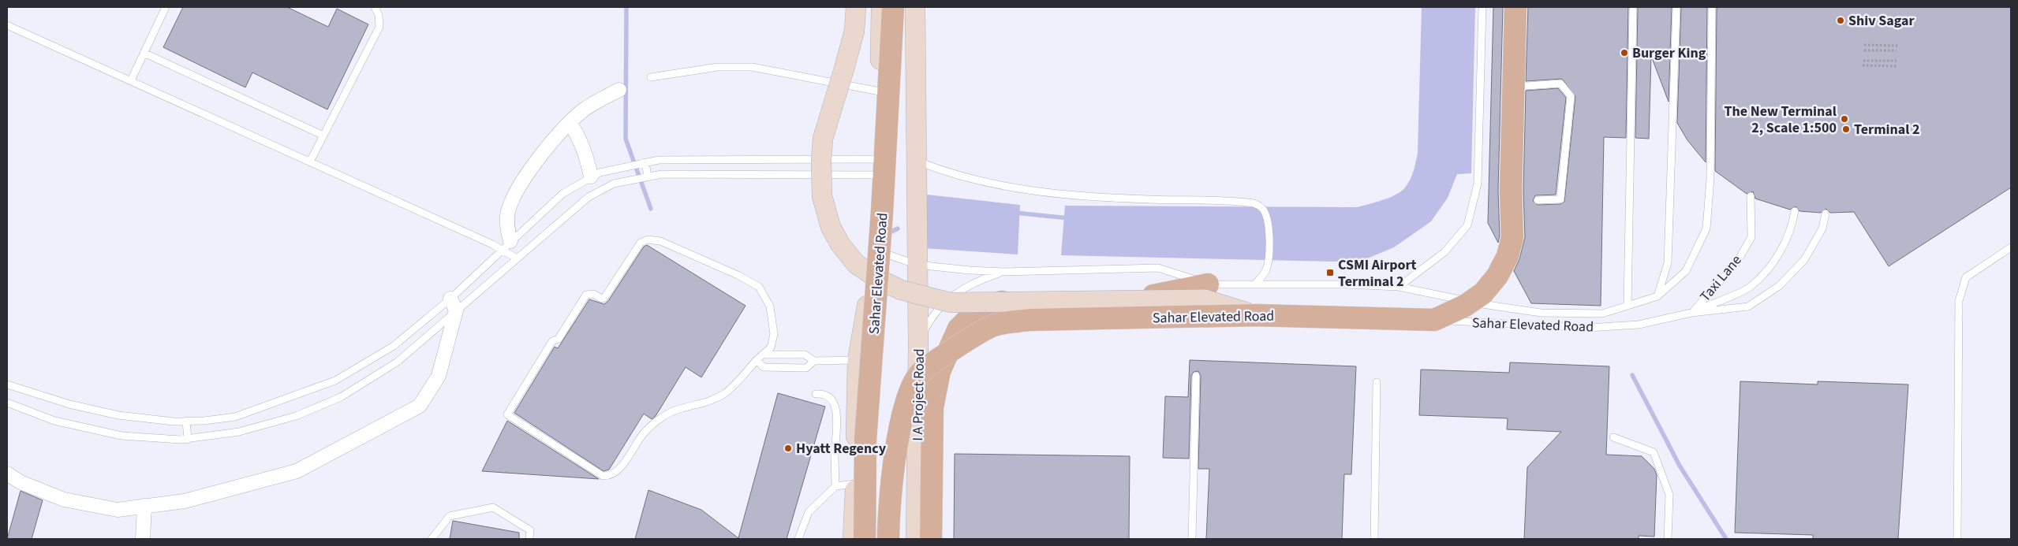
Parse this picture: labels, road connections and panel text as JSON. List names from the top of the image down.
{
  "streets": {
    "main road": ["Sahar Elevated Road", "I A Project Road"],
    "lane": ["Taxi Lane"]
  },
  "crossings": [
    ["Sahar Elevated Road", "Taxi Lane"]
  ],
  "places": {
    "other": [
      "Shiv Sagar",
      "Burger King",
      "The New Terminal 2, Scale 1:500",
      "Terminal 2",
      "Hyatt Regency"
    ],
    "transit": ["CSMI Airport Terminal 2"]
  }
}
